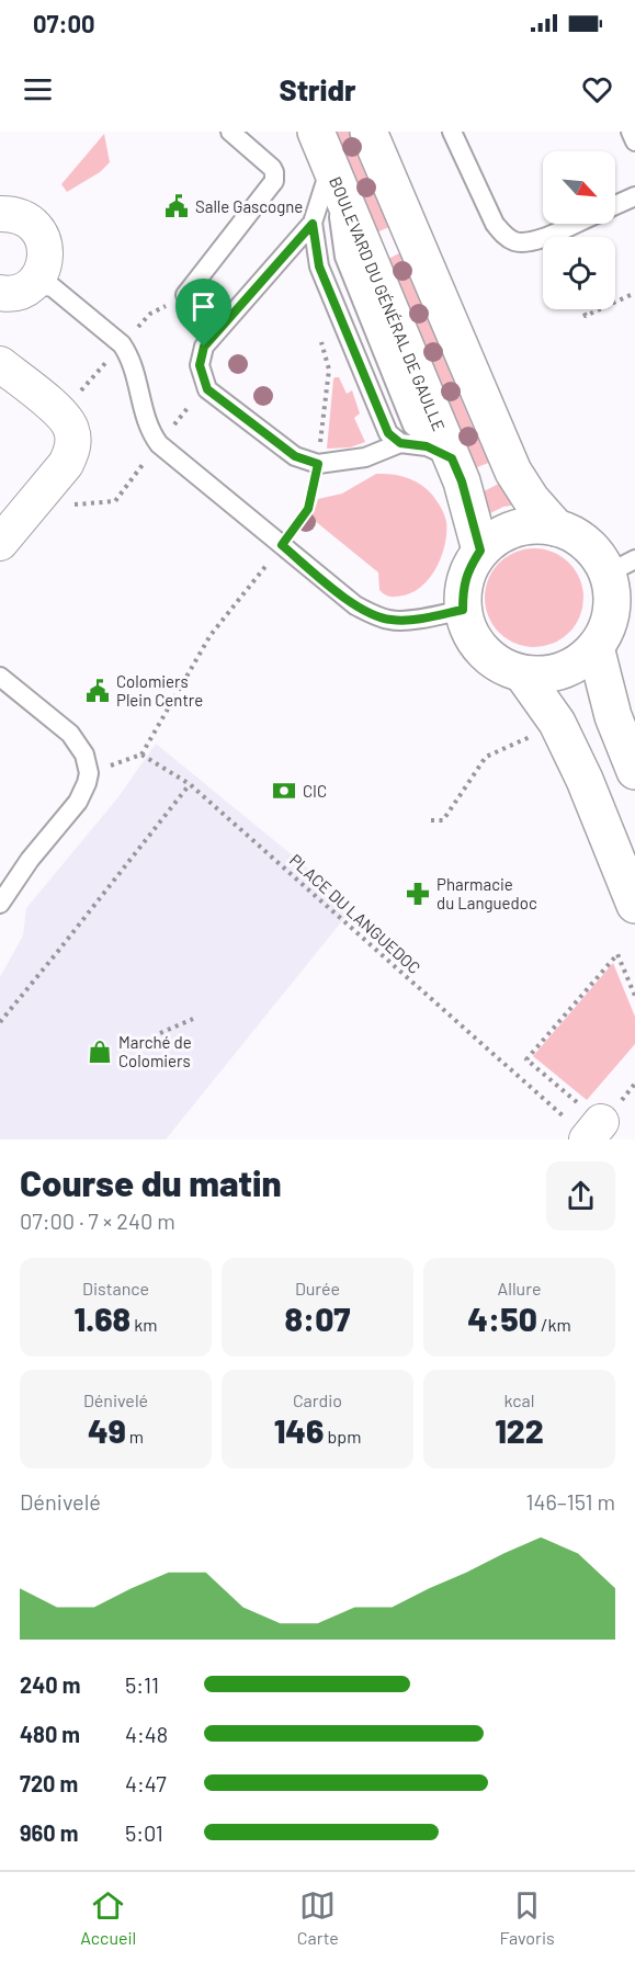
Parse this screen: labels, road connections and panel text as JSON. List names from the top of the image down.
{
  "streets": {
    "street": ["BOULEVARD DU GÉNÉRAL DE GAULLE"],
    "path": ["PLACE DU LANGUEDOC"]
  },
  "places": {
    "public building": ["Salle Gascogne", "Colomiers Plein Centre"],
    "bank": ["CIC"],
    "pharmacy": ["Pharmacie du Languedoc"],
    "shop": ["Marché de Colomiers"]
  },
  "north": "bottom right",
  "page": {
    "status": "07:00",
    "header": "Stridr",
    "heading": ["Course du matin", "07:00 · 7 × 240 m"],
    "stats": [
      ["Distance", "1.68 km"],
      ["Durée", "8:07"],
      ["Allure", "4:50 /km"],
      ["Dénivelé", "49 m"],
      ["Cardio", "146 bpm"],
      ["kcal", "122"]
    ],
    "chart": ["Dénivelé", "146–151 m"],
    "list": [
      {
        "name": "240 m",
        "note": "5:11"
      },
      {
        "name": "480 m",
        "note": "4:48"
      },
      {
        "name": "720 m",
        "note": "4:47"
      },
      {
        "name": "960 m",
        "note": "5:01"
      }
    ],
    "tabs": ["Accueil", "Carte", "Favoris"]
  }
}
